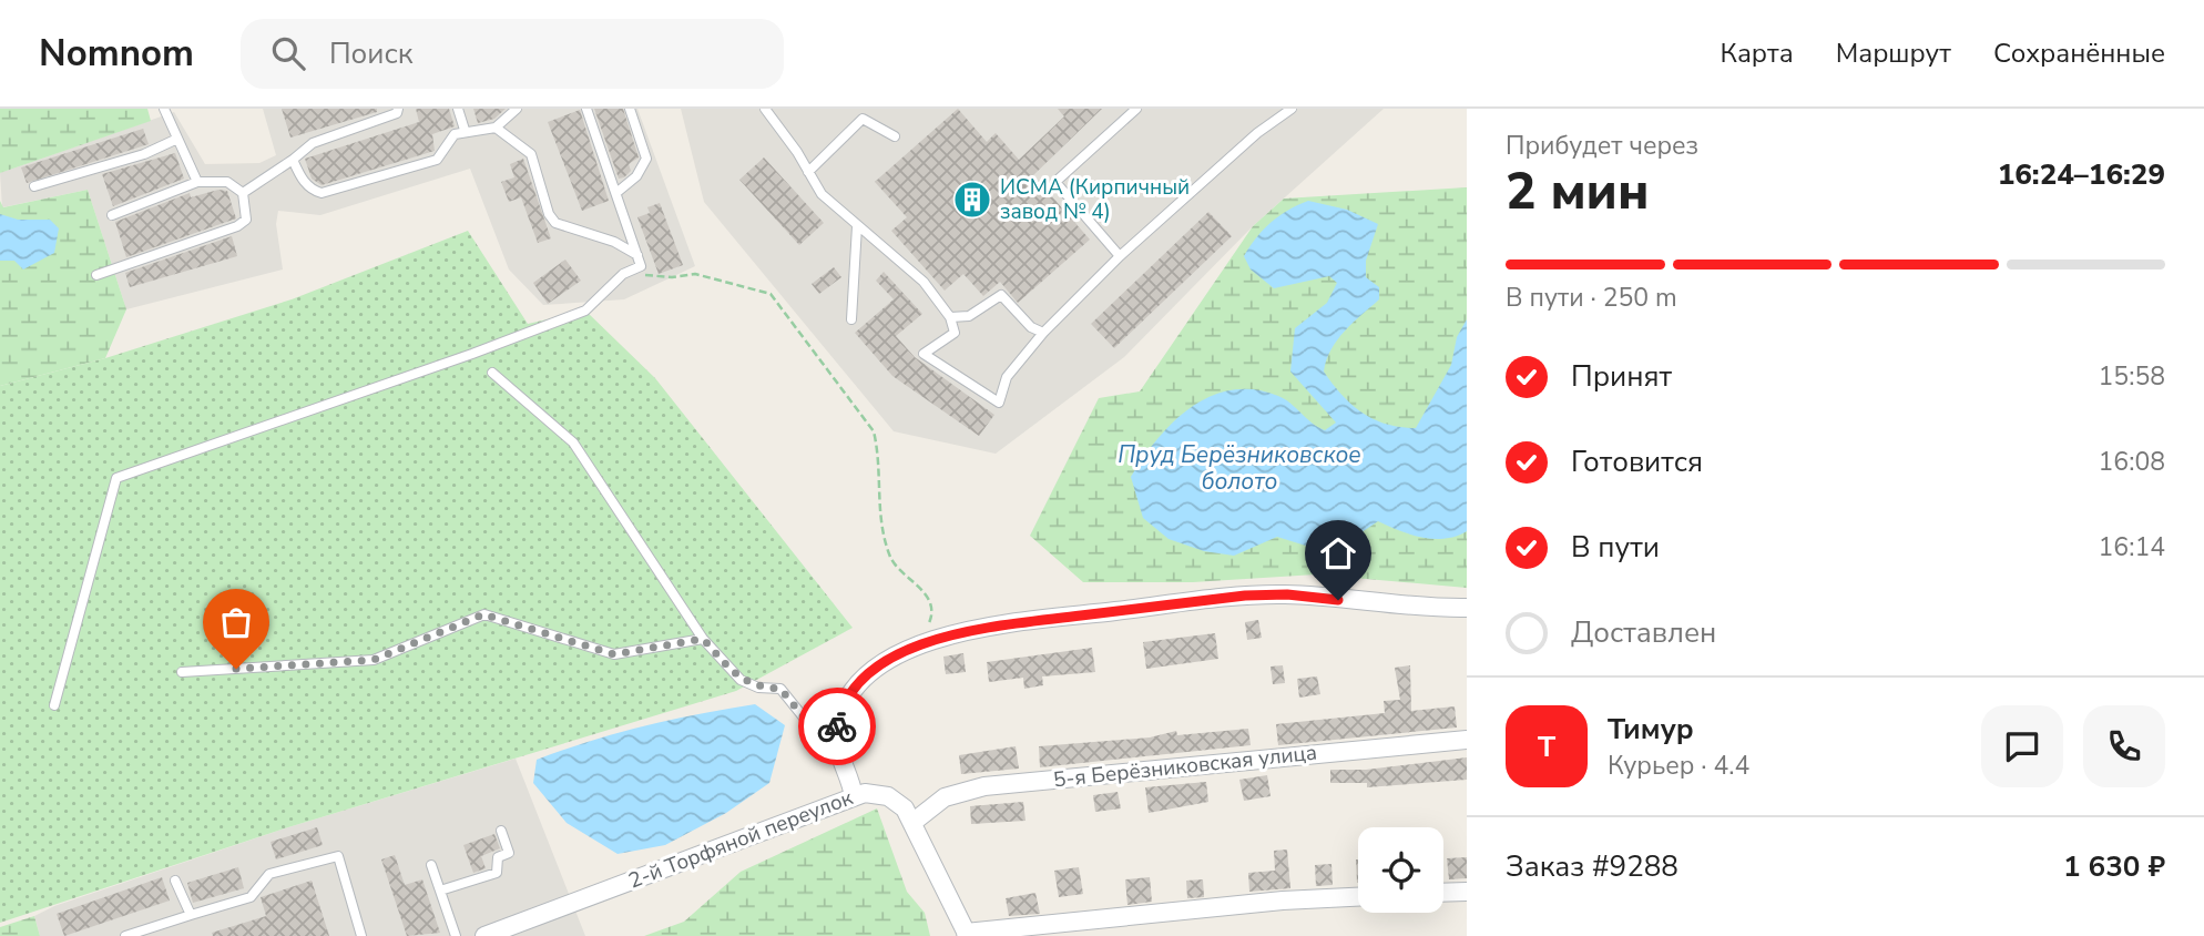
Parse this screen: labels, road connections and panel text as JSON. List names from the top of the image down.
{
  "streets": {
    "street": ["5-я Берёзниковская улица", "2-й Торфяной переулок"]
  },
  "crossings": [
    ["5-я Берёзниковская улица", "2-й Торфяной переулок"]
  ],
  "water": ["Пруд Берёзниковское болото"],
  "places": {
    "building": ["ИСМА (Кирпичный завод № 4)"]
  },
  "page": {
    "header": "Nomnom",
    "search": "Поиск",
    "nav": ["Карта", "Маршрут", "Сохранённые"],
    "heading": ["2 мин", "Прибудет через", "16:24–16:29"],
    "panel": [
      "Тимур",
      "Курьер · 4.4",
      "Заказ #9288",
      "1 630 ₽"
    ],
    "bar": "В пути · 250 m",
    "list": [
      ["Принят", "15:58"],
      ["Готовится", "16:08"],
      ["В пути", "16:14"],
      "Доставлен"
    ],
    "round": "Т"
  }
}
